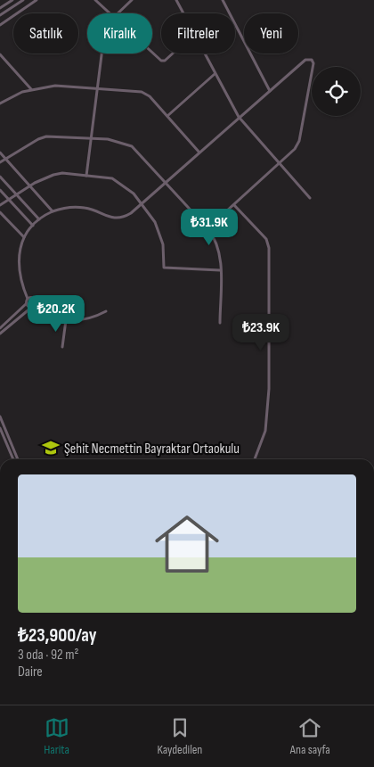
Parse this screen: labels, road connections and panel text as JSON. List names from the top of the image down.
{
  "places": {
    "school or university": ["Şehit Necmettin Bayraktar Ortaokulu"]
  },
  "page": {
    "chip": [
      "Satılık",
      "Kiralık",
      "Filtreler",
      "Yeni"
    ],
    "price": ["₺31.9K", "₺20.2K", "₺23.9K"],
    "list": [
      {
        "name": "₺23,900/ay",
        "note": "3 oda · 92 m² · Daire"
      }
    ],
    "tabs": ["Harita", "Kaydedilen", "Ana sayfa"]
  }
}
